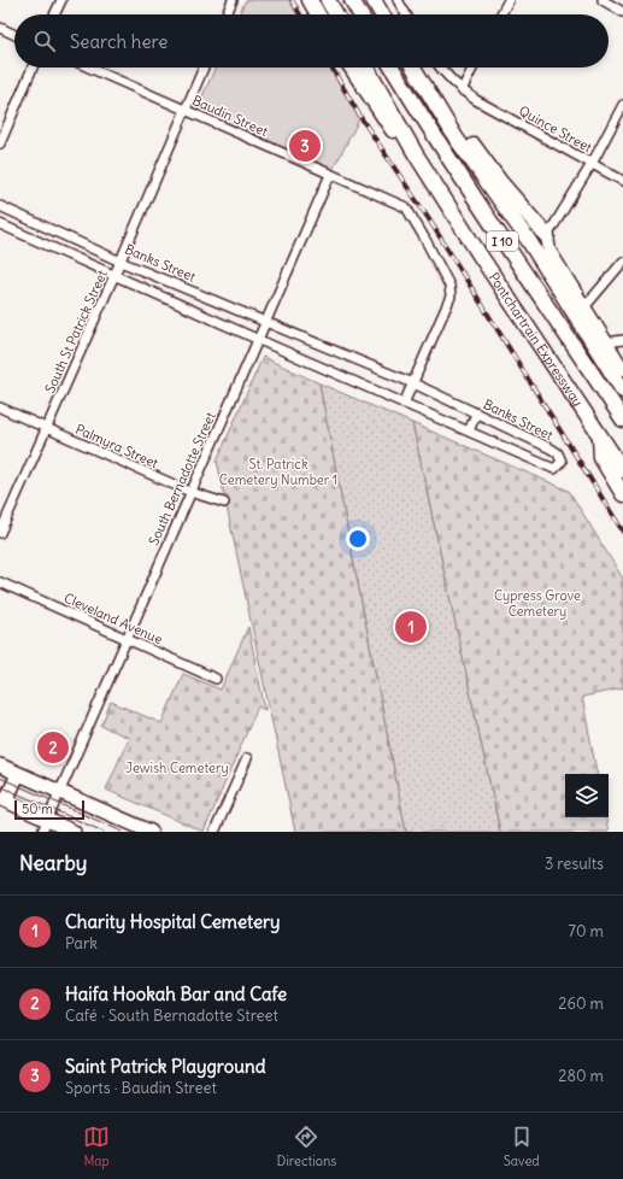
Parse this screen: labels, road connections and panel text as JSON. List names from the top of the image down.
{
  "streets": {
    "highway": ["I 10", "Pontchartrain Expressway"],
    "street": [
      "Baudin Street",
      "Quince Street",
      "Banks Street",
      "South St Patrick Street",
      "Palmyra Street",
      "South Bernadotte Street",
      "Cleveland Avenue"
    ]
  },
  "crossings": [
    ["Baudin Street", "Banks Street"],
    ["Baudin Street", "South St Patrick Street"],
    ["Baudin Street", "South Bernadotte Street"],
    ["Banks Street", "South St Patrick Street"],
    ["Banks Street", "South Bernadotte Street"],
    ["South St Patrick Street", "Palmyra Street"],
    ["Palmyra Street", "South Bernadotte Street"],
    ["South Bernadotte Street", "Cleveland Avenue"]
  ],
  "parks": ["St. Patrick Cemetery Number 1", "Cypress Grove Cemetery", "Jewish Cemetery"],
  "scale_bar": "50 m",
  "page": {
    "search": "Search here",
    "pins": ["3", "1", "2"],
    "scale": "50 m",
    "heading": ["Nearby", "3 results"],
    "list": [
      {
        "mark": "1",
        "name": "Charity Hospital Cemetery",
        "note": "Park",
        "value": "70 m"
      },
      {
        "mark": "2",
        "name": "Haifa Hookah Bar and Cafe",
        "note": "Café · South Bernadotte Street",
        "value": "260 m"
      },
      {
        "mark": "3",
        "name": "Saint Patrick Playground",
        "note": "Sports · Baudin Street",
        "value": "280 m"
      }
    ],
    "nav": ["Map", "Directions", "Saved"]
  }
}
